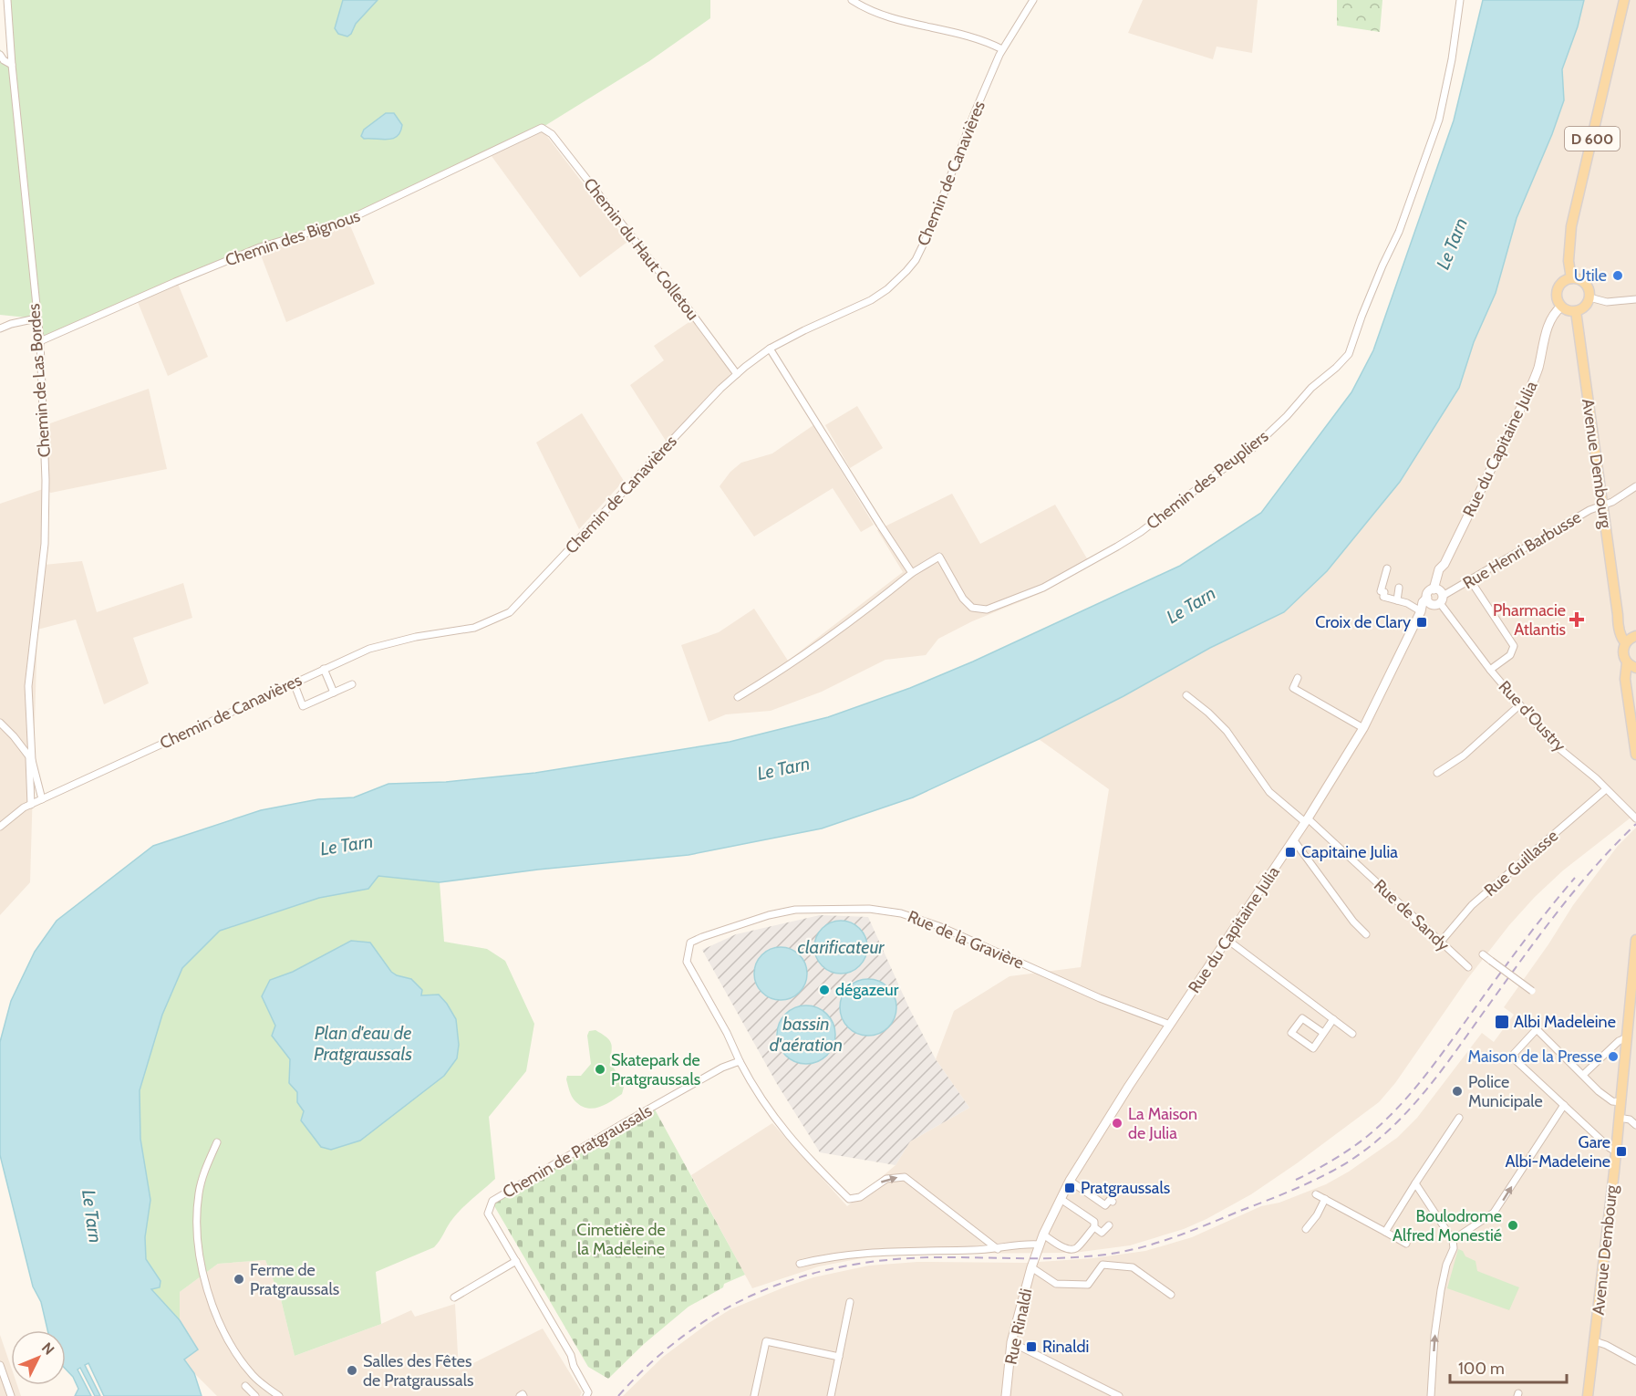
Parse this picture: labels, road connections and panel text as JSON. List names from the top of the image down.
{
  "streets": {
    "main road": ["D 600", "Avenue Dembourg"],
    "street": [
      "Chemin de Canavières",
      "Chemin des Bignous",
      "Chemin du Haut Colletou",
      "Chemin de Las Bordes",
      "Rue du Capitaine Julia",
      "Chemin des Peupliers",
      "Rue Henri Barbusse",
      "Rue d'Oustry",
      "Rue Guillasse",
      "Rue de Sandy",
      "Rue de la Gravière",
      "Chemin de Pratgraussals",
      "Rue Rinaldi"
    ]
  },
  "crossings": [
    ["D 600", "Rue du Capitaine Julia"],
    ["D 600", "Avenue Dembourg"],
    ["Chemin de Canavières", "Chemin du Haut Colletou"],
    ["Chemin des Bignous", "Chemin du Haut Colletou"],
    ["Chemin des Bignous", "Chemin de Las Bordes"],
    ["Rue du Capitaine Julia", "Avenue Dembourg"],
    ["Rue du Capitaine Julia", "Rue Henri Barbusse"],
    ["Rue du Capitaine Julia", "Rue d'Oustry"],
    ["Rue du Capitaine Julia", "Rue de Sandy"],
    ["Rue du Capitaine Julia", "Rue de la Gravière"],
    ["Rue du Capitaine Julia", "Rue Rinaldi"],
    ["Avenue Dembourg", "Rue Henri Barbusse"],
    ["Rue Henri Barbusse", "Rue d'Oustry"],
    ["Rue d'Oustry", "Rue Guillasse"],
    ["Rue Guillasse", "Rue de Sandy"],
    ["Rue de la Gravière", "Chemin de Pratgraussals"]
  ],
  "water": [
    "Le Tarn",
    "clarificateur",
    "bassin d'aération",
    "Plan d'eau de Pratgraussals"
  ],
  "parks": ["Cimetière de la Madeleine"],
  "places": {
    "other": [
      "Utile",
      "dégazeur",
      "Maison de la Presse",
      "Skatepark de Pratgraussals",
      "Police Municipale",
      "La Maison de Julia",
      "Boulodrome Alfred Monestié",
      "Ferme de Pratgraussals",
      "Salles des Fêtes de Pratgraussals"
    ],
    "health": ["Pharmacie Atlantis"],
    "transit": [
      "Croix de Clary",
      "Capitaine Julia",
      "Albi Madeleine",
      "Gare Albi-Madeleine",
      "Pratgraussals",
      "Rinaldi"
    ]
  },
  "scale_bar": "100 m",
  "north": "top right"
}
